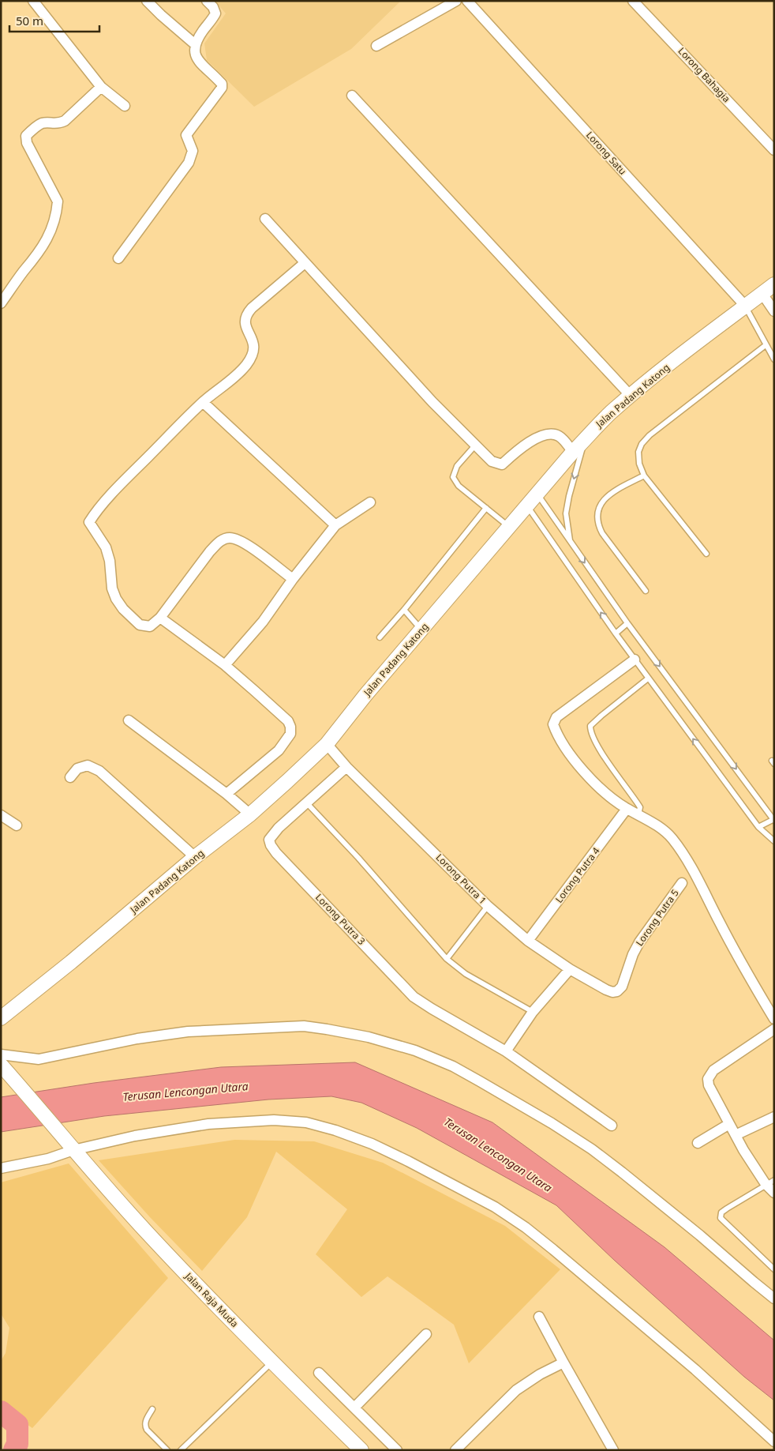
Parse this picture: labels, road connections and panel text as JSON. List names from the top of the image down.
{
  "streets": {
    "street": [
      "Lorong Bahagia",
      "Lorong Satu",
      "Jalan Padang Katong",
      "Lorong Putra 4",
      "Lorong Putra 1",
      "Lorong Putra 5",
      "Lorong Putra 3",
      "Jalan Raja Muda"
    ]
  },
  "crossings": [
    ["Lorong Satu", "Jalan Padang Katong"],
    ["Jalan Padang Katong", "Lorong Putra 1"],
    ["Lorong Putra 4", "Lorong Putra 1"],
    ["Lorong Putra 1", "Lorong Putra 5"],
    ["Lorong Putra 1", "Lorong Putra 3"]
  ],
  "water": ["Terusan Lencongan Utara"],
  "scale_bar": "50 m"
}
